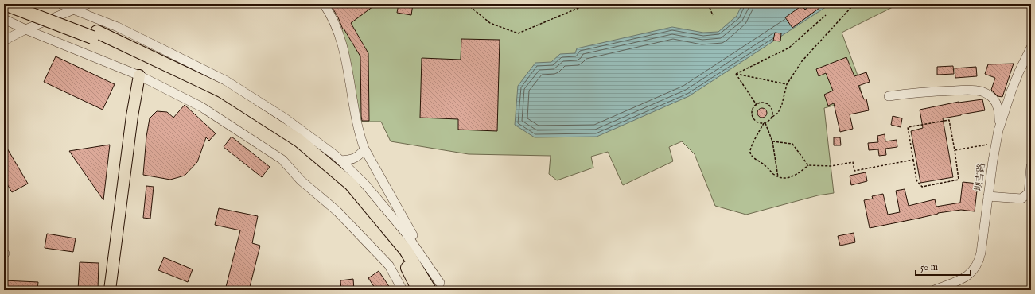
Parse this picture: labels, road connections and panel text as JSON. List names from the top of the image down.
{
  "streets": {
    "street": ["坝吉路"]
  },
  "scale_bar": "50 m"
}
